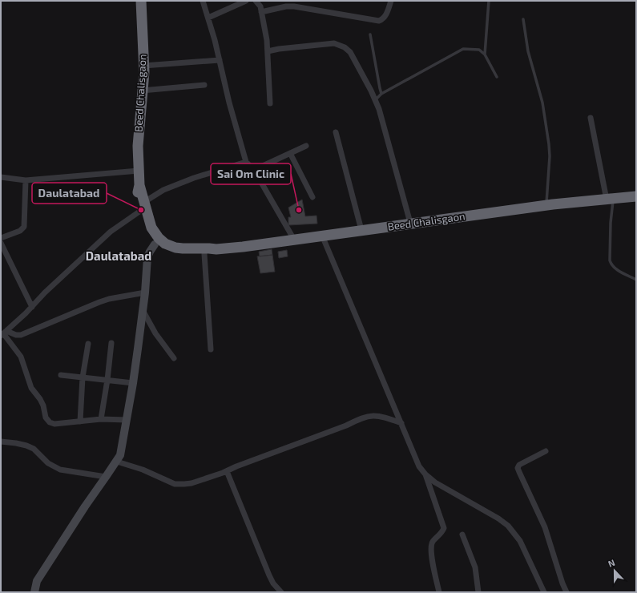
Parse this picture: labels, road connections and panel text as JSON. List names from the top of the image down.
{
  "streets": {
    "highway": ["Beed Chalisgaon"]
  },
  "districts": ["Daulatabad"],
  "places": ["Daulatabad", "Sai Om Clinic"],
  "north": "top"
}
